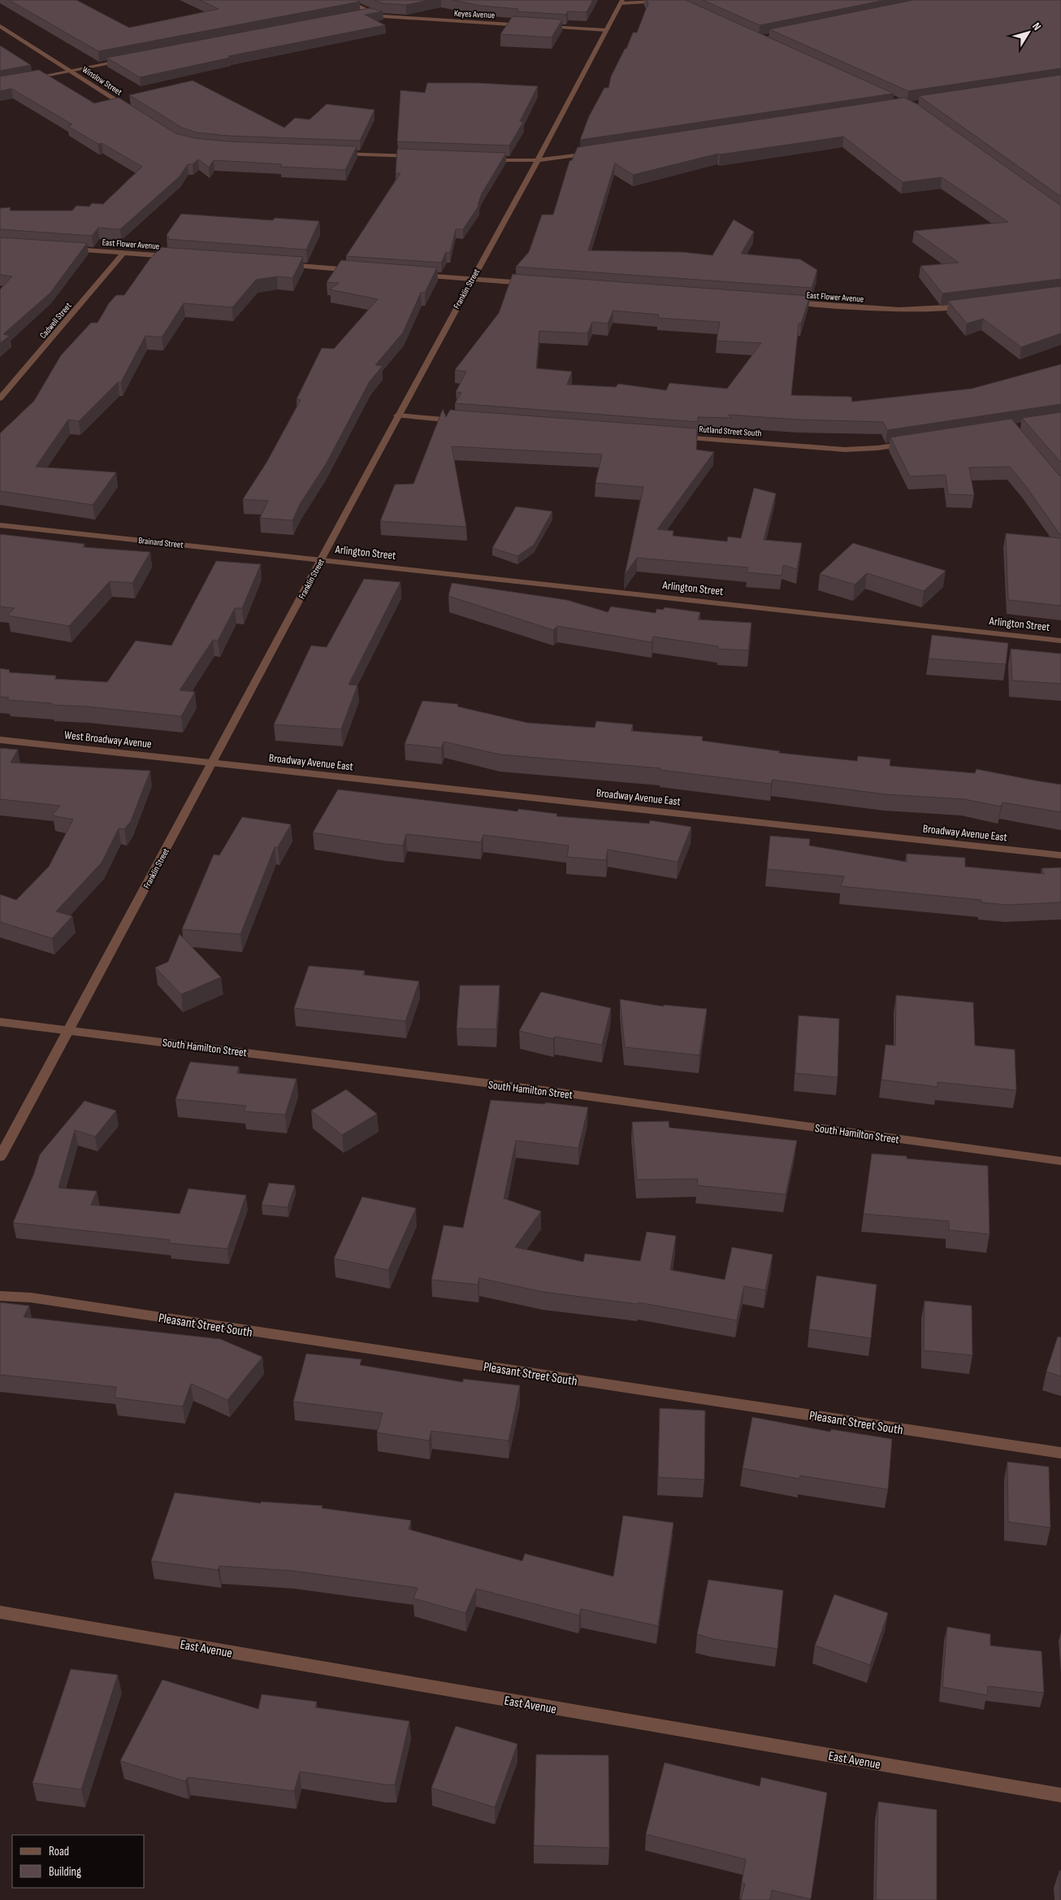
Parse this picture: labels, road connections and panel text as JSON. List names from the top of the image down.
{
  "streets": {
    "street": [
      "Keyes Avenue",
      "Winslow Street",
      "East Flower Avenue",
      "Franklin Street",
      "Cadwell Street",
      "Rutland Street South",
      "Brainard Street",
      "Arlington Street",
      "West Broadway Avenue",
      "Broadway Avenue East",
      "South Hamilton Street",
      "Pleasant Street South",
      "East Avenue"
    ]
  },
  "crossings": [
    ["East Flower Avenue", "Cadwell Street"],
    ["Franklin Street", "Brainard Street"],
    ["Franklin Street", "Arlington Street"],
    ["Franklin Street", "West Broadway Avenue"],
    ["Franklin Street", "Broadway Avenue East"],
    ["Franklin Street", "South Hamilton Street"],
    ["Brainard Street", "Arlington Street"],
    ["West Broadway Avenue", "Broadway Avenue East"]
  ],
  "legend": ["Road", "Building"],
  "north": "top right"
}
